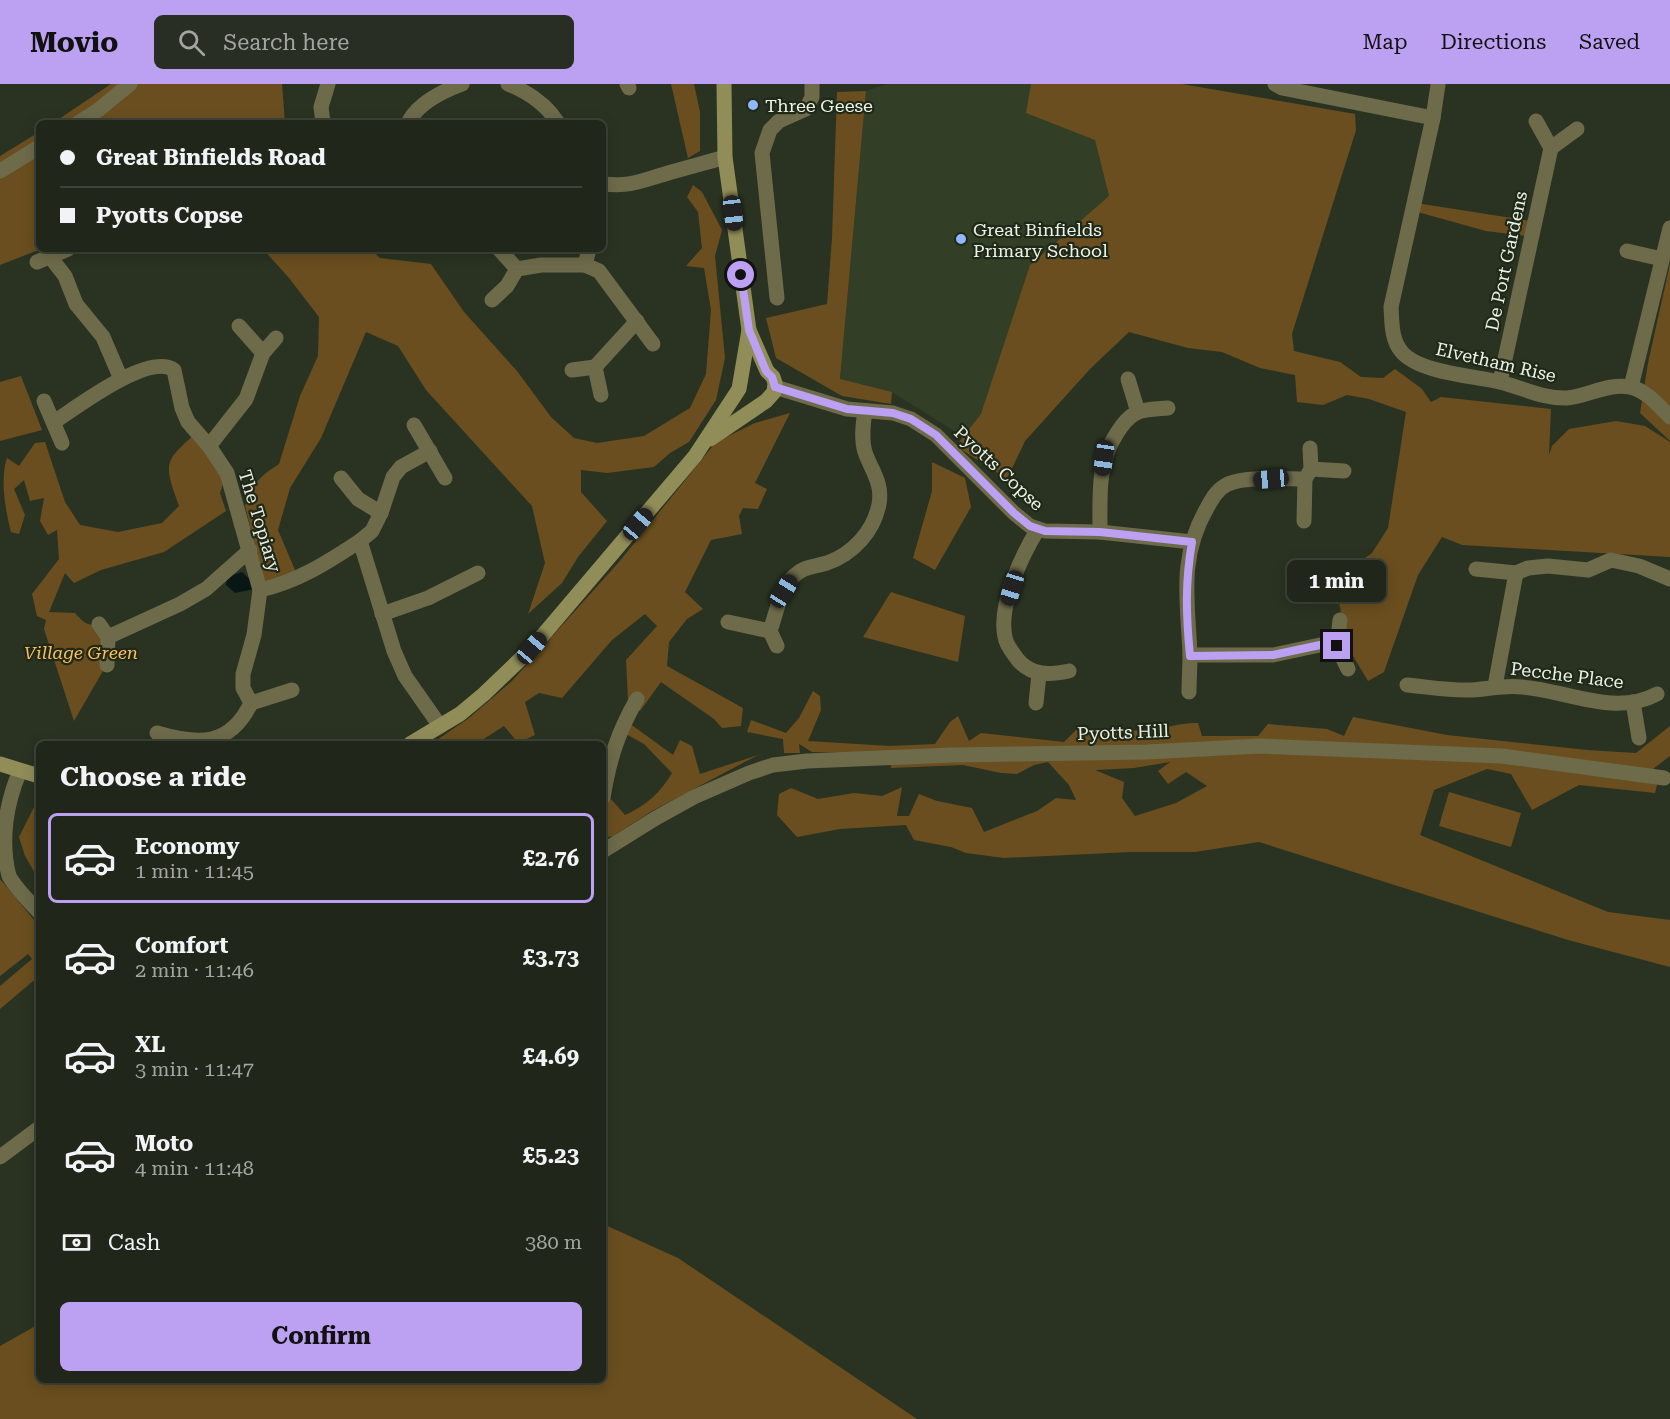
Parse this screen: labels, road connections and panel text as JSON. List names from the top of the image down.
{
  "streets": {
    "street": [
      "De Port Gardens",
      "Elvetham Rise",
      "Pyotts Copse",
      "The Topiary",
      "Pecche Place",
      "Pyotts Hill"
    ]
  },
  "crossings": [
    ["De Port Gardens", "Elvetham Rise"]
  ],
  "parks": ["Village Green"],
  "places": ["Three Geese", "Great Binfields Primary School"],
  "page": {
    "header": "Movio",
    "search": "Search here",
    "nav": ["Map", "Directions", "Saved"],
    "banner": ["Great Binfields Road", "Pyotts Copse"],
    "bubble": "1 min",
    "heading": "Choose a ride",
    "list": [
      {
        "name": "Economy",
        "note": "1 min · 11:45",
        "value": "£2.76"
      },
      {
        "name": "Comfort",
        "note": "2 min · 11:46",
        "value": "£3.73"
      },
      {
        "name": "XL",
        "note": "3 min · 11:47",
        "value": "£4.69"
      },
      {
        "name": "Moto",
        "note": "4 min · 11:48",
        "value": "£5.23"
      }
    ],
    "pay": ["Cash", "380 m"],
    "buttons": "Confirm"
  }
}
